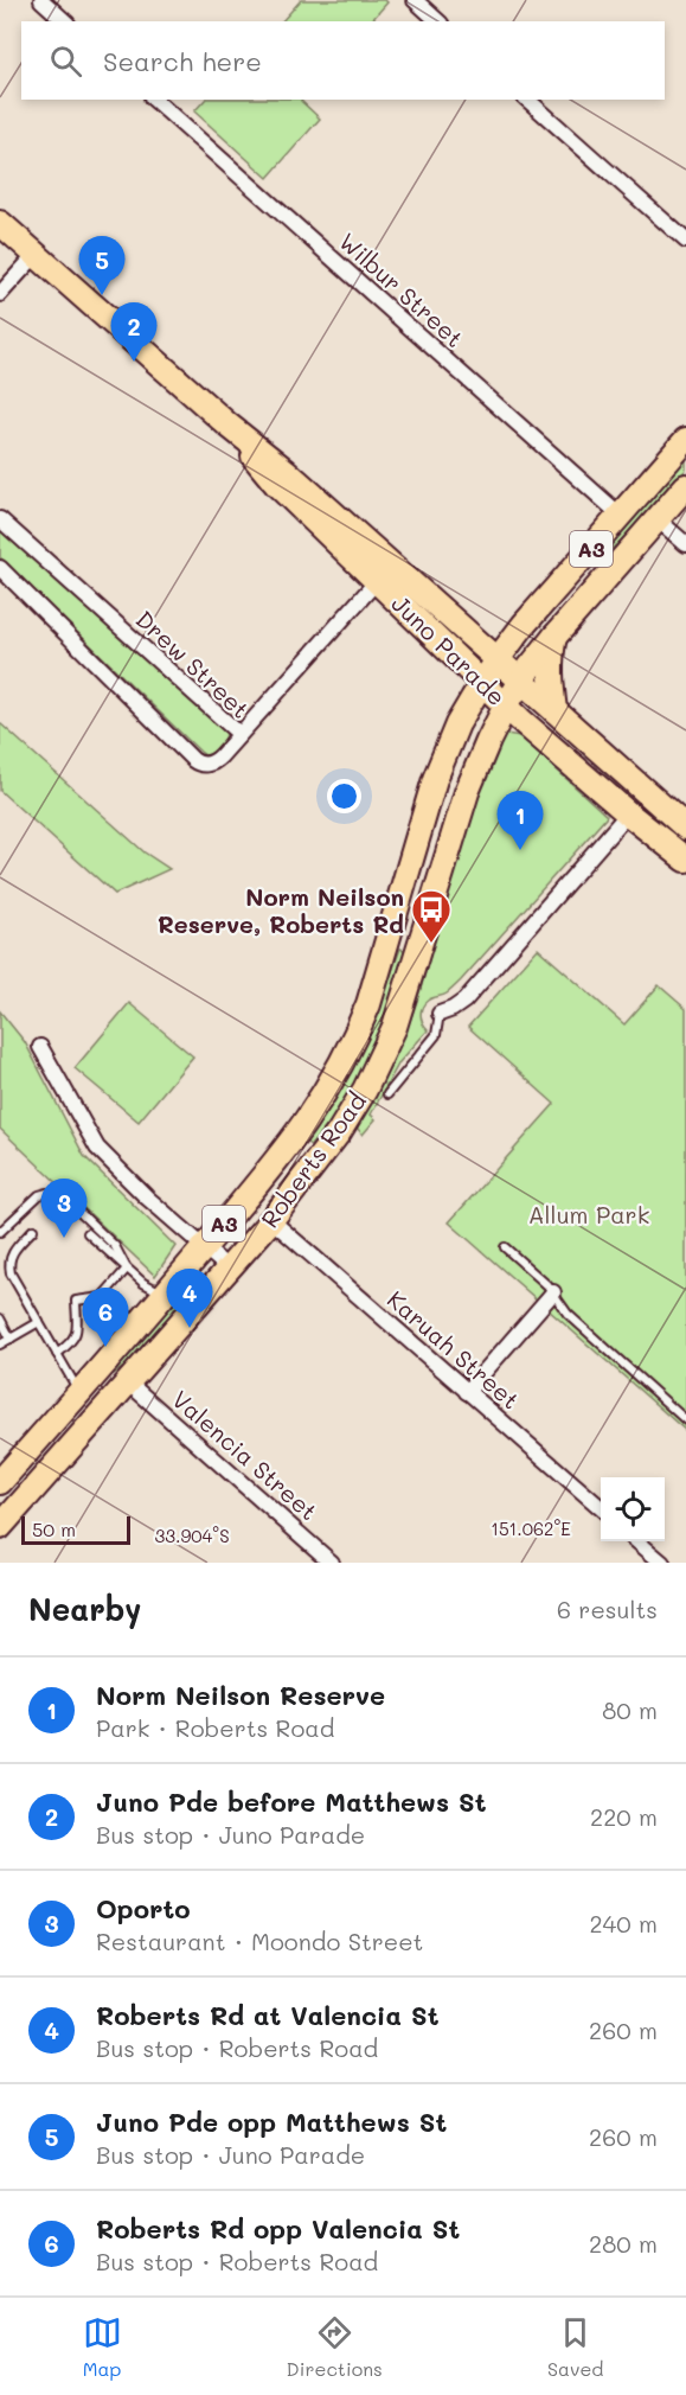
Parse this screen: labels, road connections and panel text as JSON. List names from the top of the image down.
{
  "streets": {
    "main road": ["A3", "Juno Parade", "Roberts Road"],
    "street": [
      "Wilbur Street",
      "Drew Street",
      "Karuah Street",
      "Valencia Street"
    ]
  },
  "crossings": [
    ["Wilbur Street", "Roberts Road"],
    ["Juno Parade", "Roberts Road"],
    ["Roberts Road", "Karuah Street"],
    ["Roberts Road", "Valencia Street"]
  ],
  "parks": ["Allum Park"],
  "places": {
    "bus stop": ["Norm Neilson Reserve, Roberts Rd"]
  },
  "scale_bar": "50 m",
  "page": {
    "search": "Search here",
    "pins": [
      "5",
      "2",
      "1",
      "3",
      "4",
      "6"
    ],
    "scale": "50 m",
    "heading": ["Nearby", "6 results"],
    "list": [
      {
        "mark": "1",
        "name": "Norm Neilson Reserve",
        "note": "Park · Roberts Road",
        "value": "80 m"
      },
      {
        "mark": "2",
        "name": "Juno Pde before Matthews St",
        "note": "Bus stop · Juno Parade",
        "value": "220 m"
      },
      {
        "mark": "3",
        "name": "Oporto",
        "note": "Restaurant · Moondo Street",
        "value": "240 m"
      },
      {
        "mark": "4",
        "name": "Roberts Rd at Valencia St",
        "note": "Bus stop · Roberts Road",
        "value": "260 m"
      },
      {
        "mark": "5",
        "name": "Juno Pde opp Matthews St",
        "note": "Bus stop · Juno Parade",
        "value": "260 m"
      },
      {
        "mark": "6",
        "name": "Roberts Rd opp Valencia St",
        "note": "Bus stop · Roberts Road",
        "value": "280 m"
      }
    ],
    "nav": ["Map", "Directions", "Saved"]
  },
  "coordinates": ["151.062°E", "33.904°S"]
}
